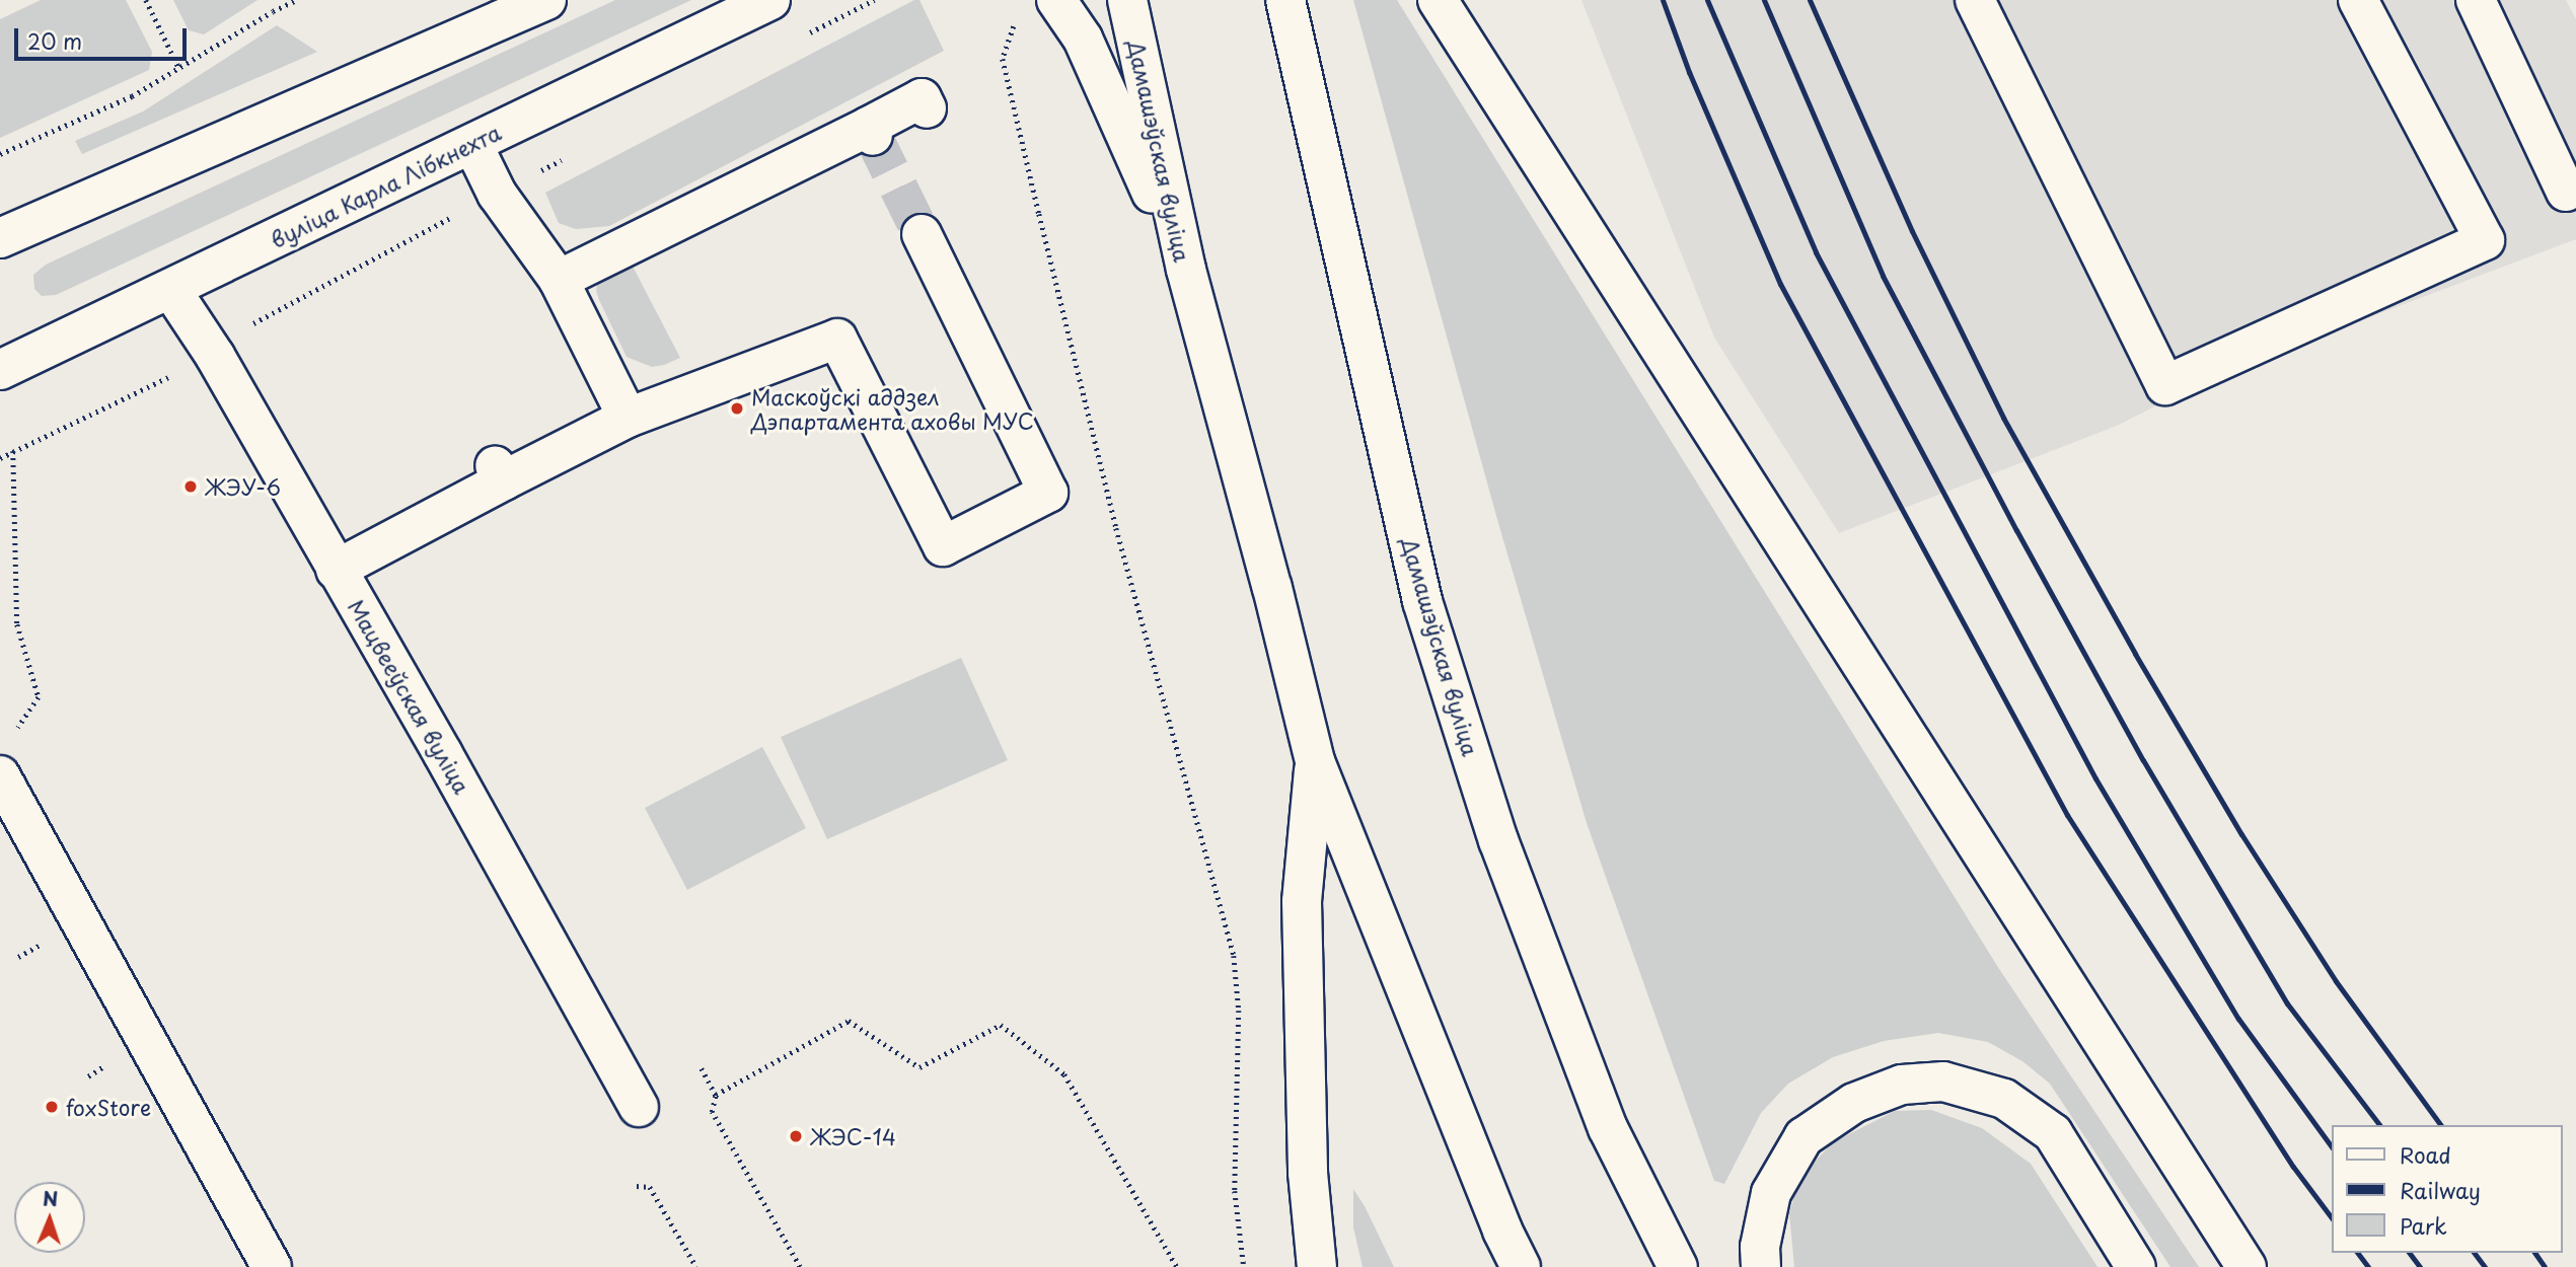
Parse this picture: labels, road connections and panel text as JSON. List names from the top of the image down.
{
  "streets": {
    "main road": ["Дамашэўская вуліца", "вуліца Карла Лібкнехта", "Мацвееўская вуліца"]
  },
  "crossings": [
    ["вуліца Карла Лібкнехта", "Мацвееўская вуліца"]
  ],
  "places": [
    "Маскоўскі аддзел Дэпартамента аховы МУС",
    "ЖЭУ-6",
    "foxStore",
    "ЖЭС-14"
  ],
  "legend": ["Road", "Railway", "Park"],
  "scale_bar": "20 m",
  "north": "top"
}
